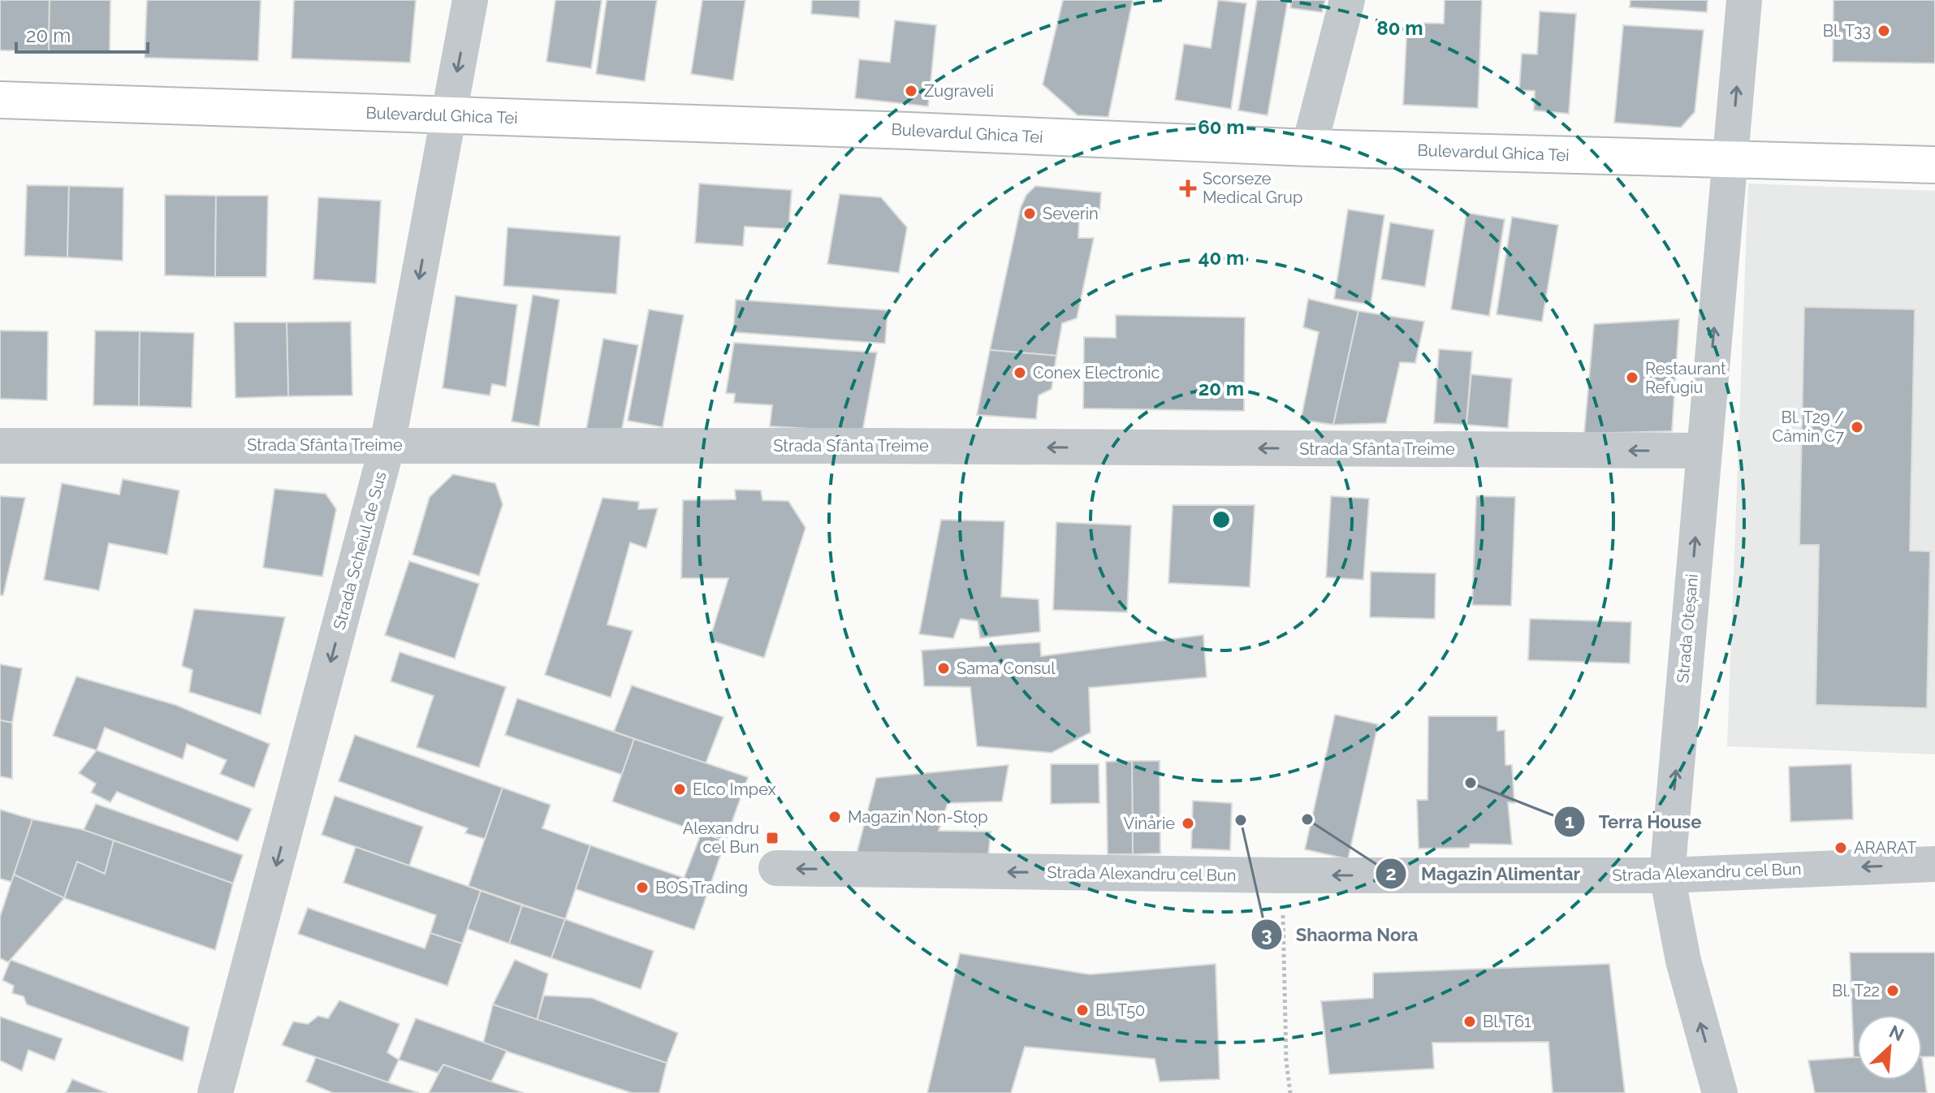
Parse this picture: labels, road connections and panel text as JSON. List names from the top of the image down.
{
  "streets": {
    "street": [
      "Bulevardul Ghica Tei",
      "Strada Sfânta Treime",
      "Strada Scheiul de Sus",
      "Strada Oteșani",
      "Strada Alexandru cel Bun"
    ]
  },
  "crossings": [
    ["Bulevardul Ghica Tei", "Strada Scheiul de Sus"],
    ["Bulevardul Ghica Tei", "Strada Oteșani"],
    ["Strada Sfânta Treime", "Strada Scheiul de Sus"],
    ["Strada Sfânta Treime", "Strada Oteșani"],
    ["Strada Oteșani", "Strada Alexandru cel Bun"]
  ],
  "one_way": [
    "Strada Sfânta Treime",
    "Strada Scheiul de Sus",
    "Strada Oteșani",
    "Strada Alexandru cel Bun"
  ],
  "places": {
    "other": [
      "Bl. T33",
      "Zugraveli",
      "Severin",
      "Conex Electronic",
      "Restaurant Refugiu",
      "Bl. T29 / Cămin C7",
      "Sama Consul",
      "Terra House",
      "Elco Impex",
      "Magazin Non-Stop",
      "Magazin Alimentar",
      "Shaorma Nora",
      "Vinărie",
      "ARARAT",
      "BOS Trading",
      "Bl. T22",
      "Bl. T50",
      "Bl. T61"
    ],
    "health": ["Scorseze Medical Grup"],
    "transit": ["Alexandru cel Bun"]
  },
  "scale_bar": "20 m",
  "north": "top right",
  "rings": [
    "80 m",
    "60 m",
    "40 m",
    "20 m"
  ]
}
